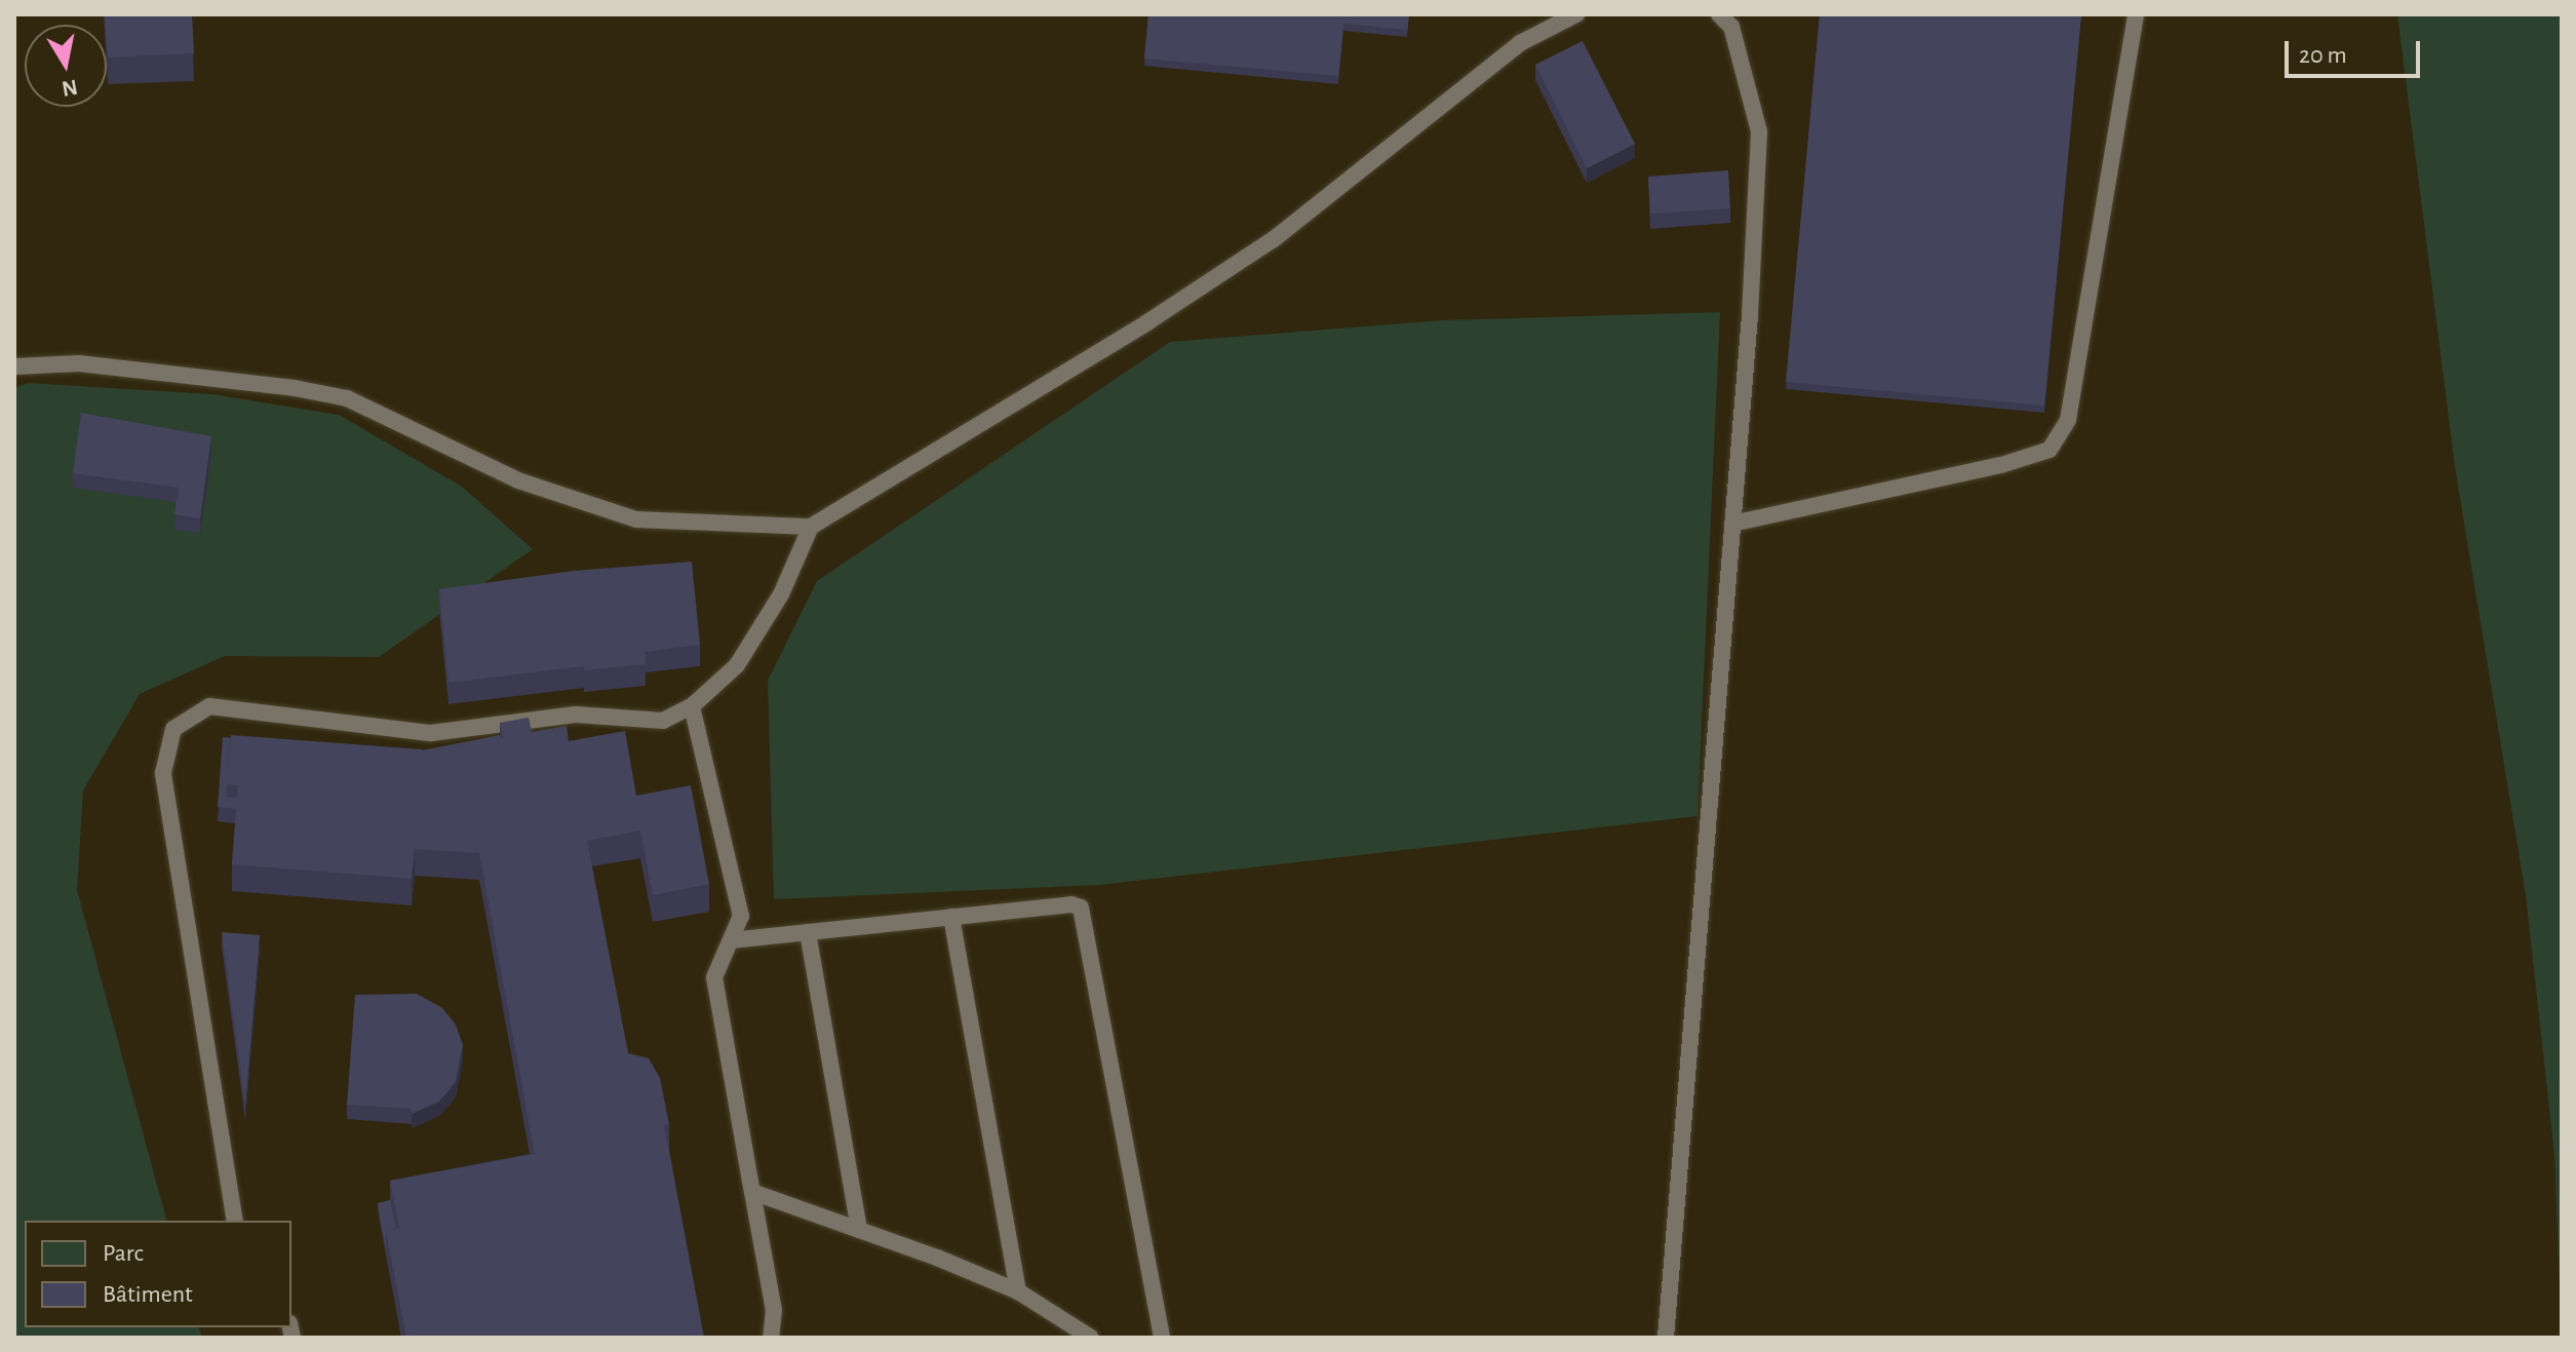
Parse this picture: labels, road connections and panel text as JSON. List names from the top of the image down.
{
  "legend": ["Parc", "Bâtiment"],
  "scale_bar": "20 m",
  "north": "bottom"
}
